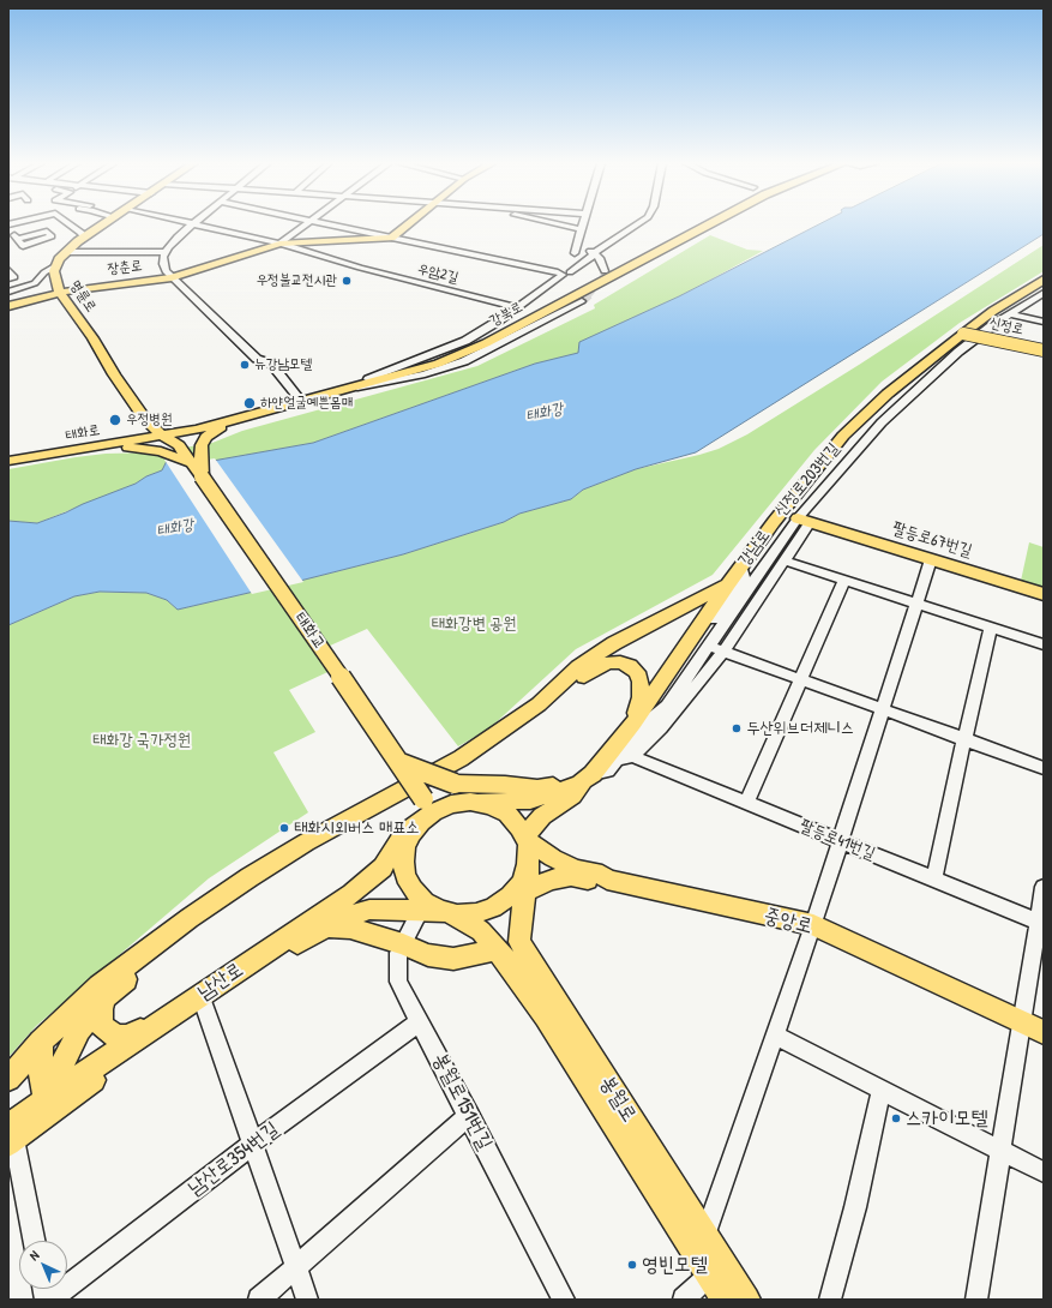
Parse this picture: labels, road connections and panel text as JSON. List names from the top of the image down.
{
  "streets": {
    "main road": [
      "장춘로",
      "명륜로",
      "강북로",
      "신정로",
      "태화로",
      "팔등로67번길",
      "강남로",
      "태화교",
      "중앙로",
      "남산로",
      "봉월로"
    ],
    "street": [
      "우암2길",
      "신정로203번길",
      "팔등로41번길",
      "봉월로151번길",
      "남산로354번길"
    ]
  },
  "crossings": [
    ["장춘로", "우암2길"],
    ["장춘로", "명륜로"],
    ["명륜로", "강북로"],
    ["명륜로", "태화로"],
    ["명륜로", "태화교"],
    ["강북로", "태화로"],
    ["신정로", "강남로"],
    ["신정로203번길", "팔등로67번길"],
    ["신정로203번길", "강남로"],
    ["강남로", "태화교"],
    ["강남로", "중앙로"],
    ["강남로", "남산로"],
    ["강남로", "봉월로"],
    ["강남로", "봉월로151번길"],
    ["태화교", "중앙로"],
    ["태화교", "남산로"],
    ["태화교", "봉월로"],
    ["태화교", "봉월로151번길"],
    ["중앙로", "남산로"],
    ["중앙로", "봉월로"],
    ["중앙로", "봉월로151번길"],
    ["남산로", "봉월로"],
    ["남산로", "봉월로151번길"],
    ["봉월로", "봉월로151번길"],
    ["봉월로151번길", "남산로354번길"]
  ],
  "water": ["태화강"],
  "parks": ["태화강변 공원", "태화강 국가정원"],
  "places": [
    "우정불교전시관",
    "뉴강남모텔",
    "하얀얼굴예쁜몸매",
    "우정병원",
    "두산위브더제니스",
    "태화시외버스 매표소",
    "스카이모텔",
    "영빈모텔"
  ],
  "north": "top left"
}
